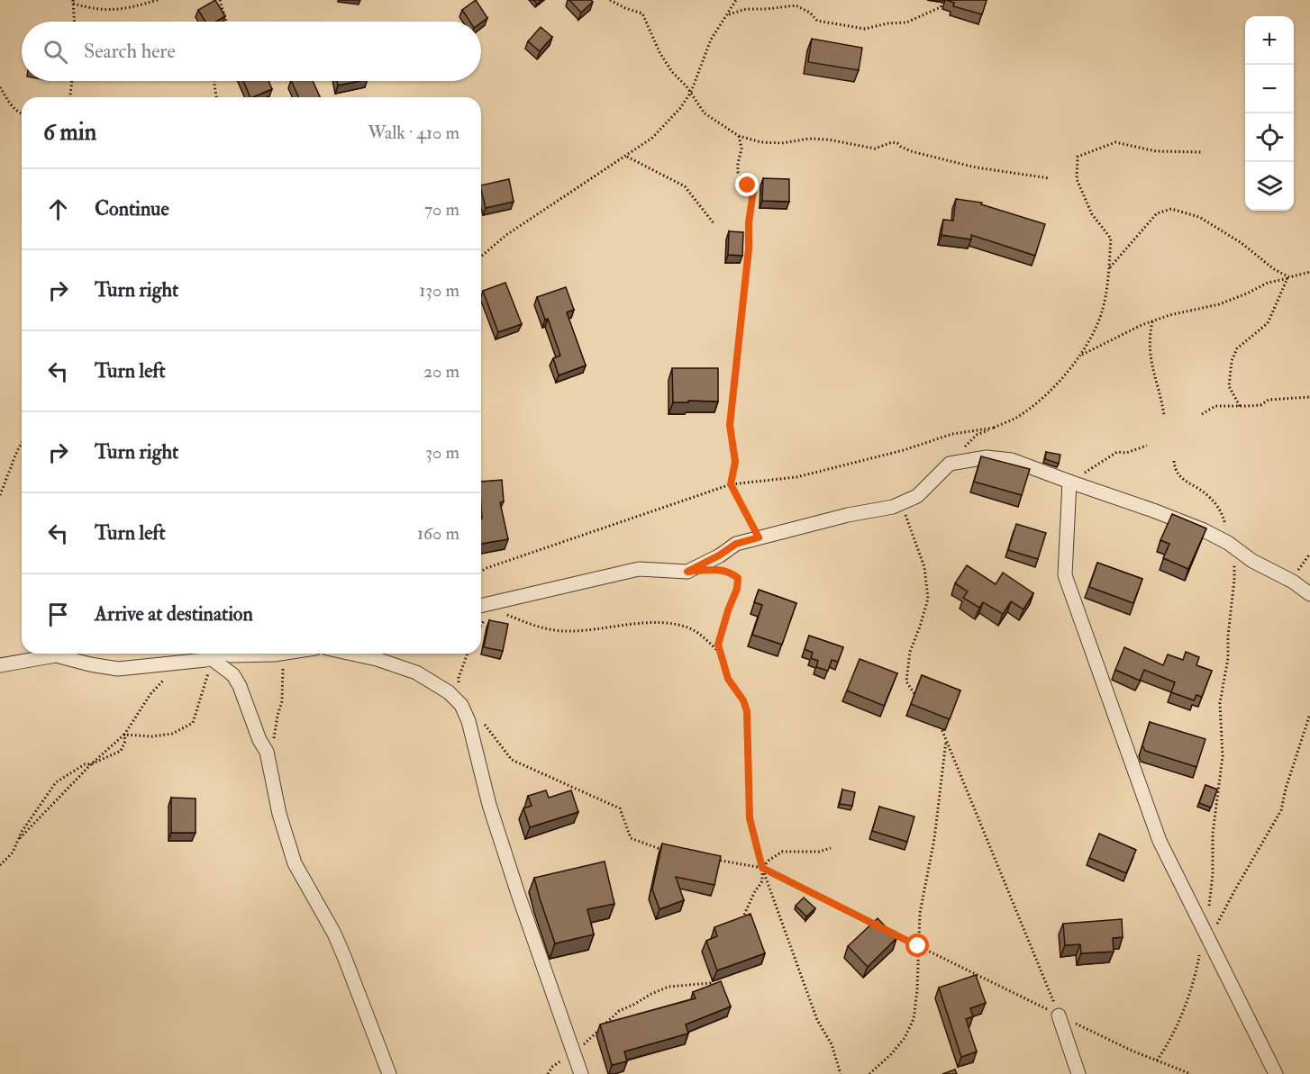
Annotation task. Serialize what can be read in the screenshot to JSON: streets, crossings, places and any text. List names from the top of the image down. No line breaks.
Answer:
{"page":{"map_buttons":["+","−"],"search":"Search here","heading":["6 min","Walk · 410 m"],"list":[["Continue","70 m"],["Turn right","130 m"],["Turn left","20 m"],["Turn right","30 m"],["Turn left","160 m"],"Arrive at destination"]}}
